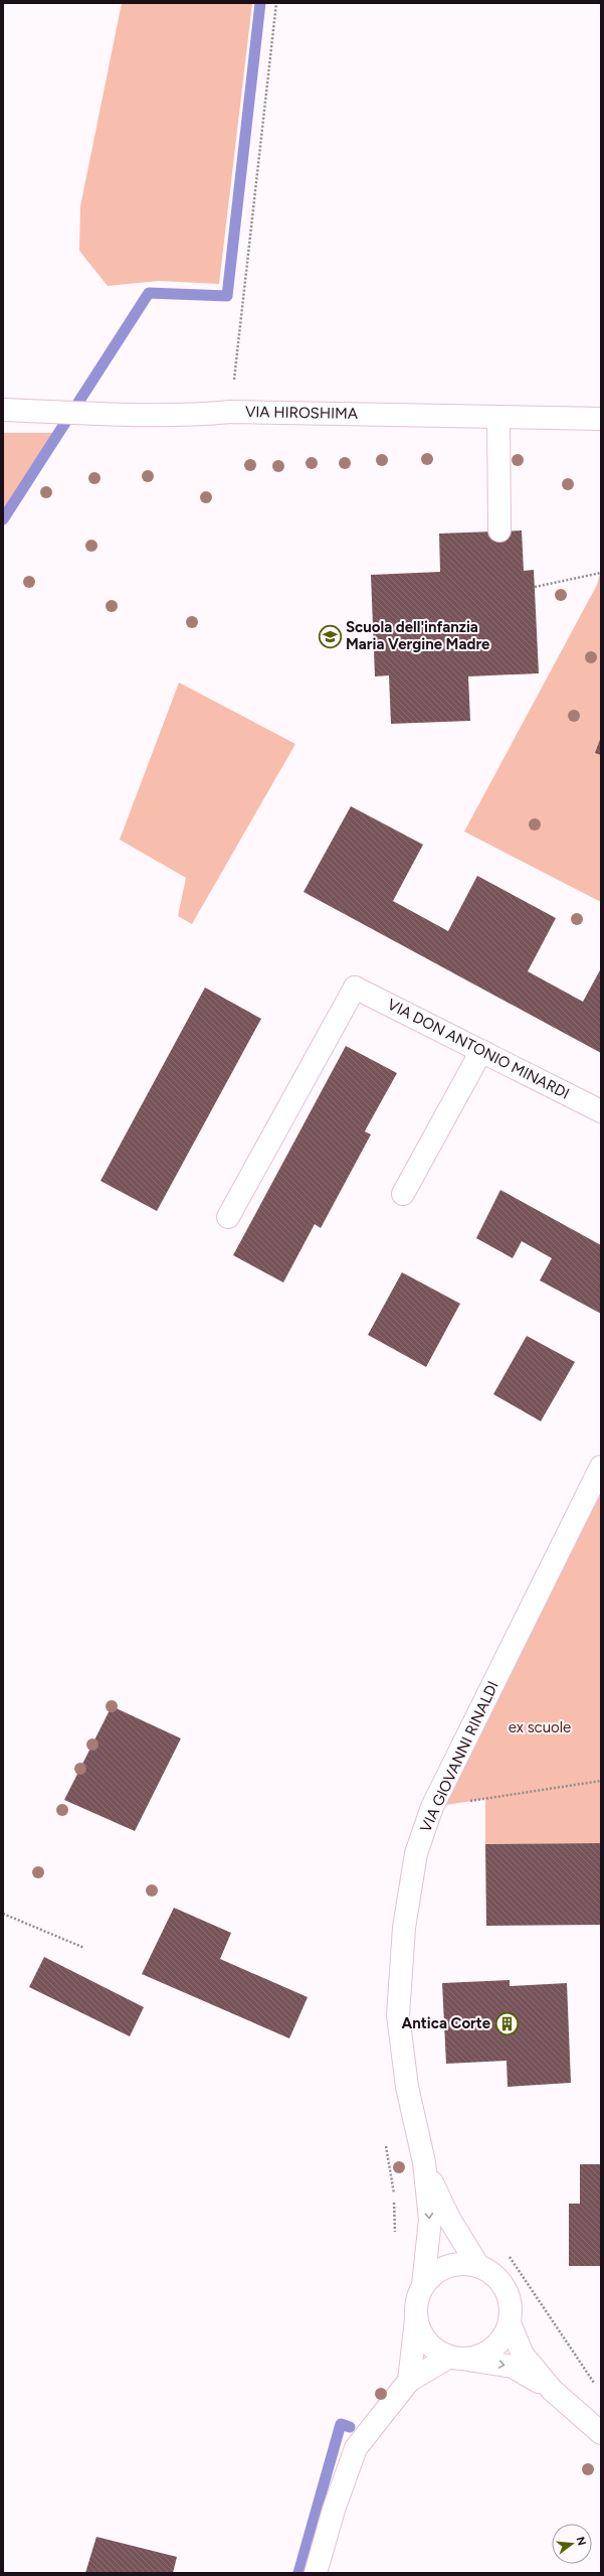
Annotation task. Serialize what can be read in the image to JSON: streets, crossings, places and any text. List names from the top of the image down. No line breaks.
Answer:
{"streets":{"street":["VIA HIROSHIMA","VIA DON ANTONIO MINARDI","VIA GIOVANNI RINALDI"]},"parks":["ex scuole"],"places":{"school or university":["Scuola dell'infanzia Maria Vergine Madre"],"building":["Antica Corte"]},"north":"right"}
